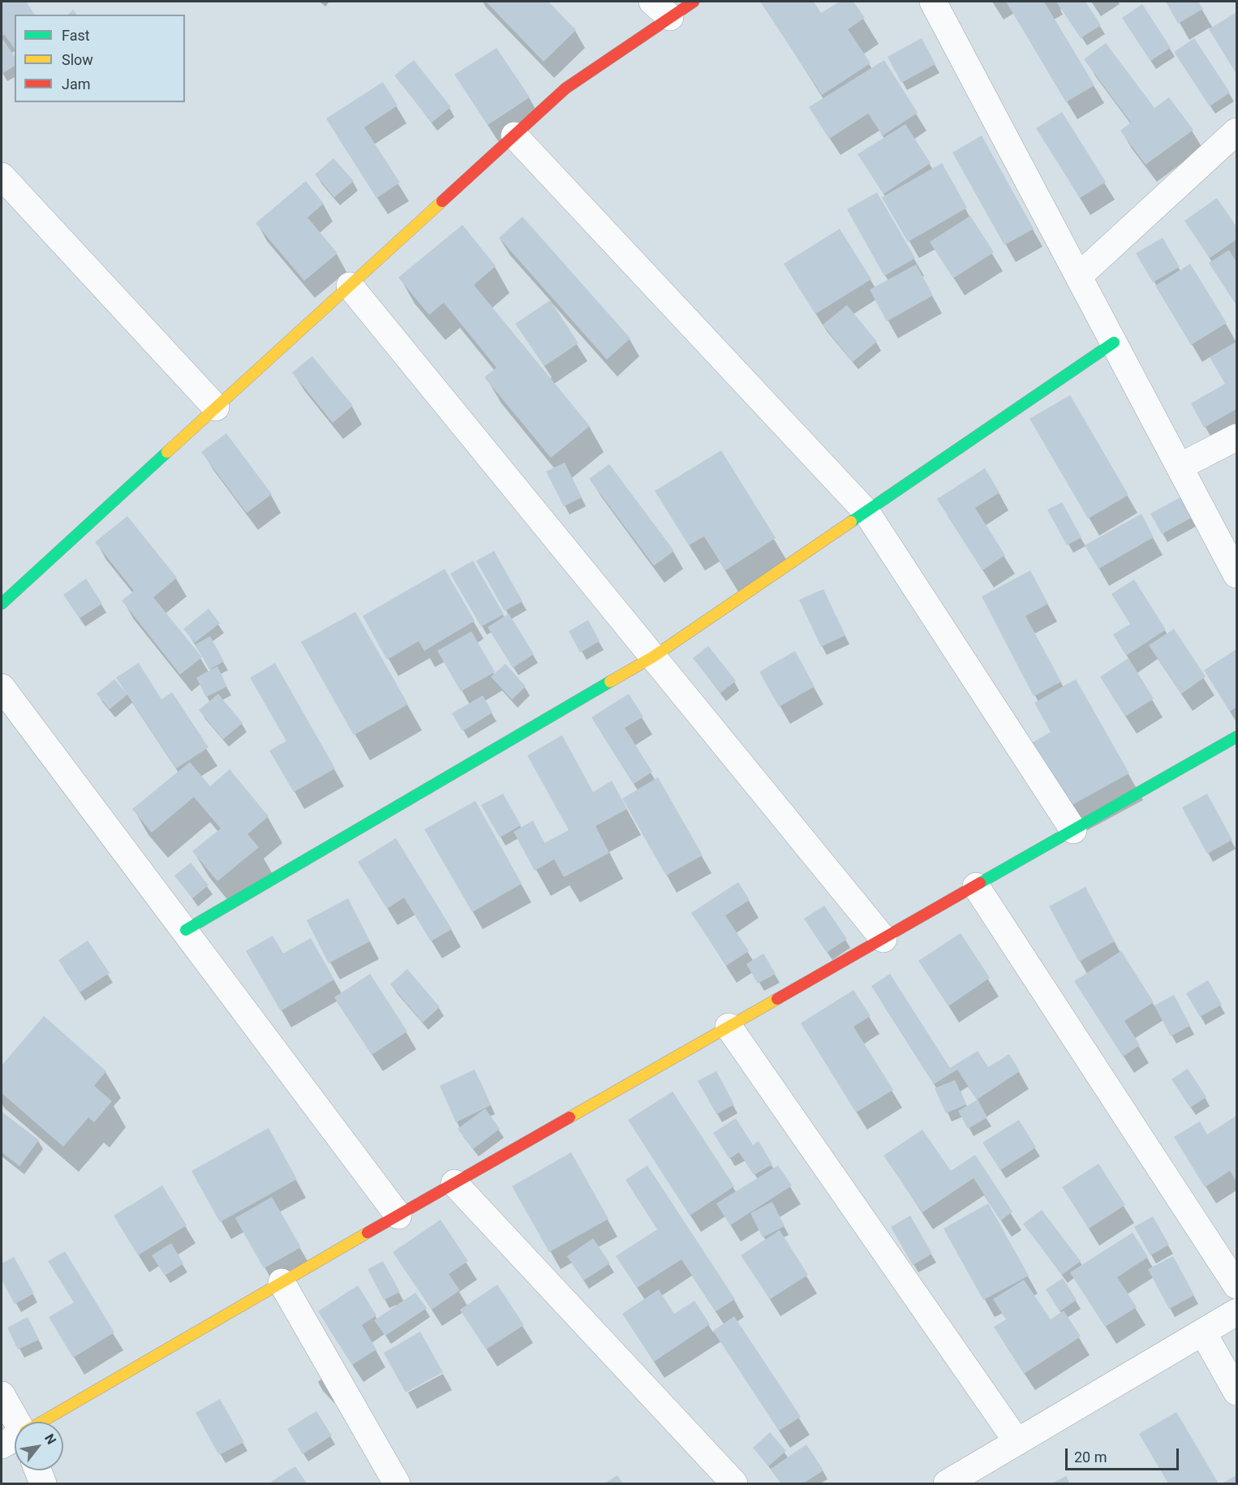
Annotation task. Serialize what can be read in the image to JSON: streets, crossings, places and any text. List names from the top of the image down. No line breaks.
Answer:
{"legend":["Fast","Slow","Jam"],"scale_bar":"20 m","north":"top right"}
